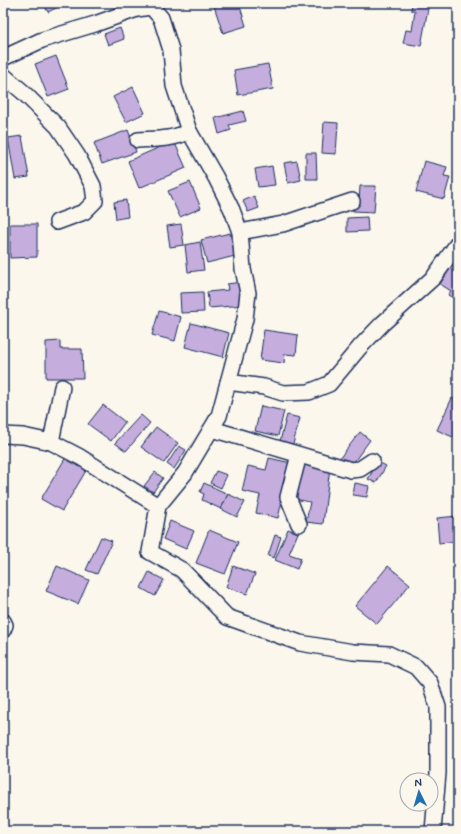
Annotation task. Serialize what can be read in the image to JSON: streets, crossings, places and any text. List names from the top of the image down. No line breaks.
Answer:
{"north":"top"}
